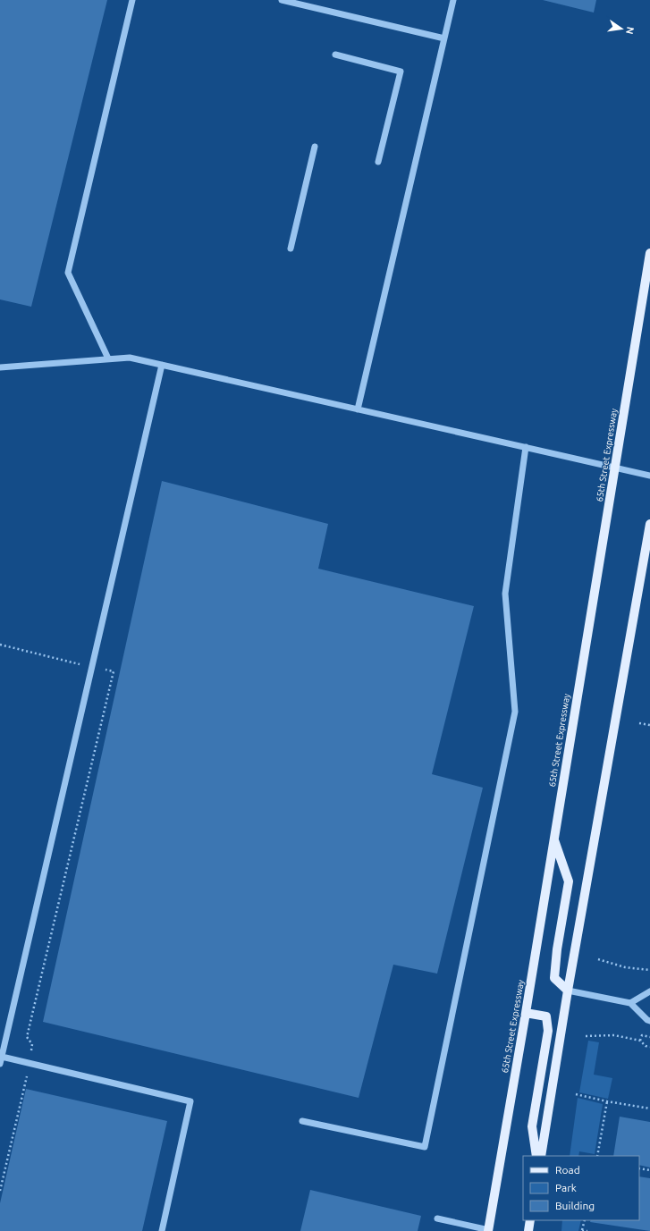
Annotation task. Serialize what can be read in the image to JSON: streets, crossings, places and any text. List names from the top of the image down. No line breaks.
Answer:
{"streets":{"main road":["65th Street Expressway"]},"legend":["Road","Park","Building"],"north":"right"}
